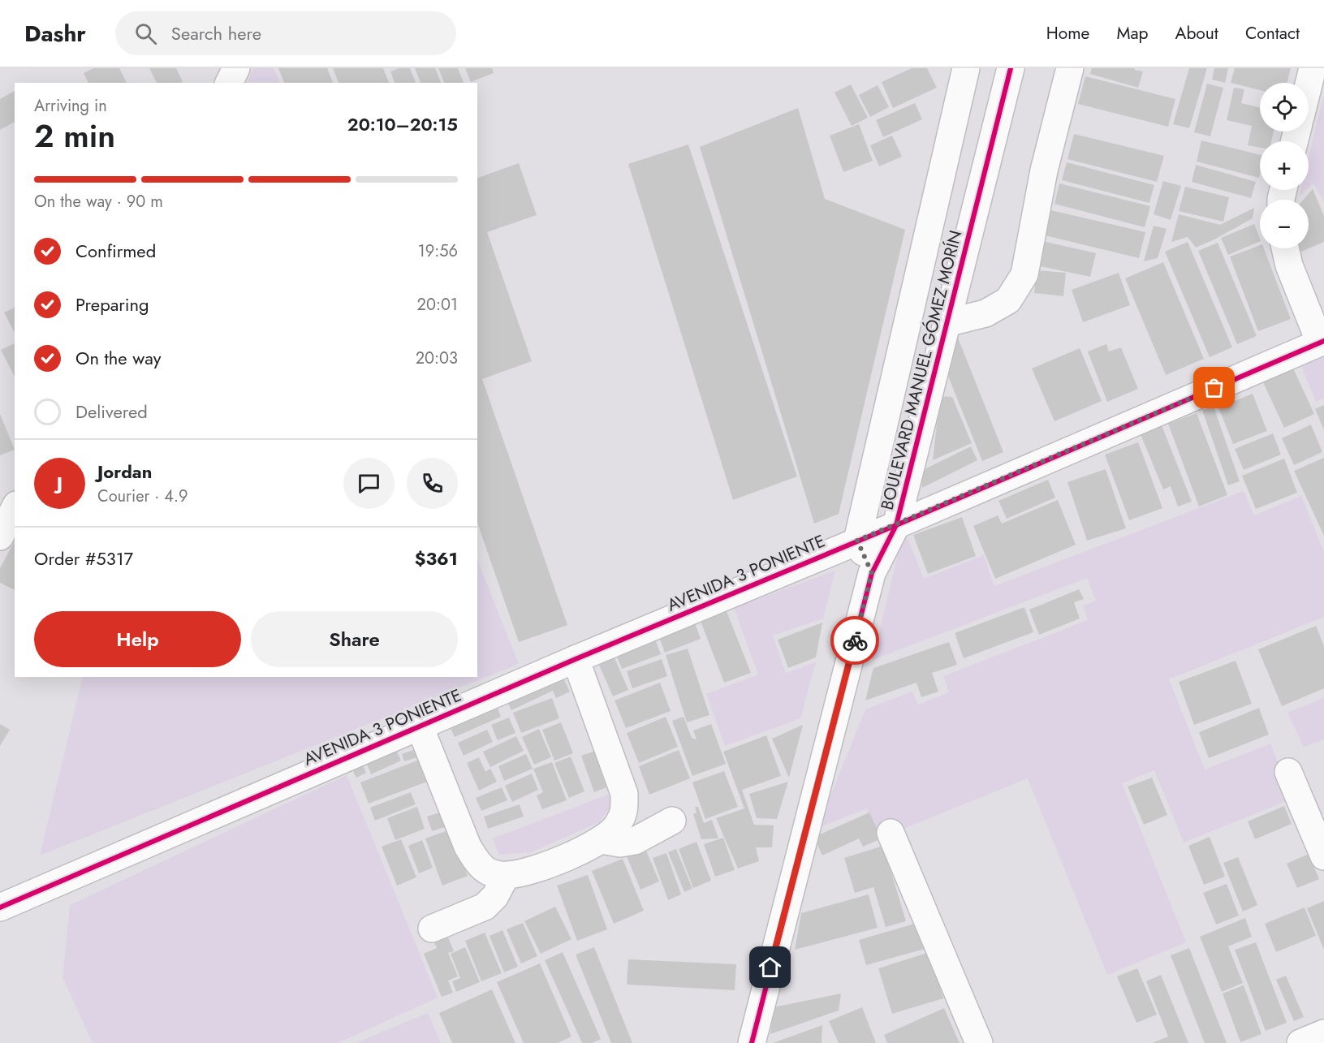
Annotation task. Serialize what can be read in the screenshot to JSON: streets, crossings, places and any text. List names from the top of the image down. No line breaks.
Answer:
{"streets":{"street":["BOULEVARD MANUEL GÓMEZ MORÍN","AVENIDA 3 PONIENTE"]},"crossings":[["BOULEVARD MANUEL GÓMEZ MORÍN","AVENIDA 3 PONIENTE"]],"page":{"header":"Dashr","search":"Search here","nav":["Home","Map","About","Contact"],"map_buttons":["+","−"],"heading":["2 min","Arriving in","20:10–20:15"],"panel":["Jordan","Courier · 4.9","Order #5317","$361"],"bar":"On the way · 90 m","list":[["Confirmed","19:56"],["Preparing","20:01"],["On the way","20:03"],"Delivered"],"round":"J","buttons":["Help","Share"]}}
